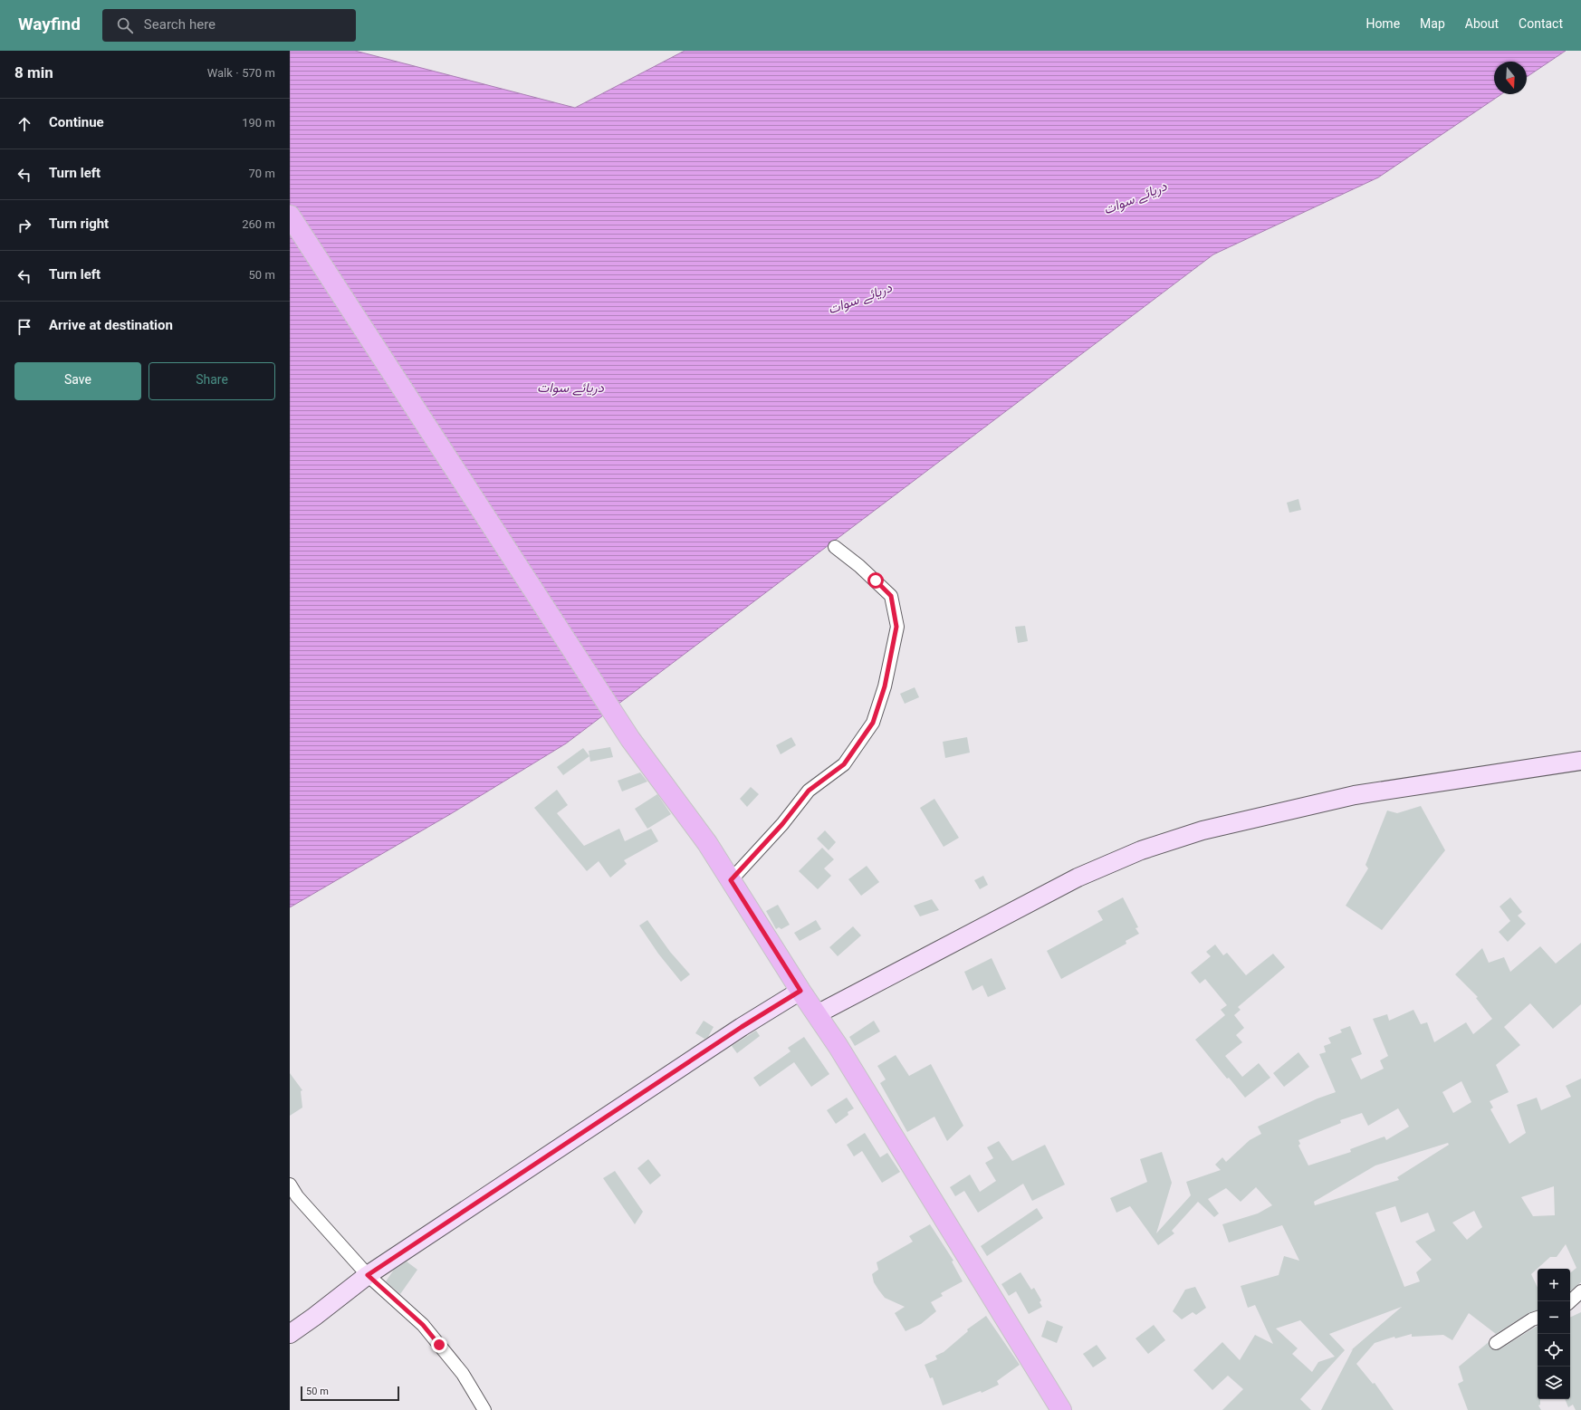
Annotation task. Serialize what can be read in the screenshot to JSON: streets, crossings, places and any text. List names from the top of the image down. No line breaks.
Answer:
{"water":["دریائے سوات"],"scale_bar":"50 m","north":"bottom","page":{"header":"Wayfind","search":"Search here","nav":["Home","Map","About","Contact"],"heading":["8 min","Walk · 570 m"],"list":[["Continue","190 m"],["Turn left","70 m"],["Turn right","260 m"],["Turn left","50 m"],"Arrive at destination"],"buttons":["Save","Share"],"map_buttons":["+","−"],"scale":"50 m"}}
